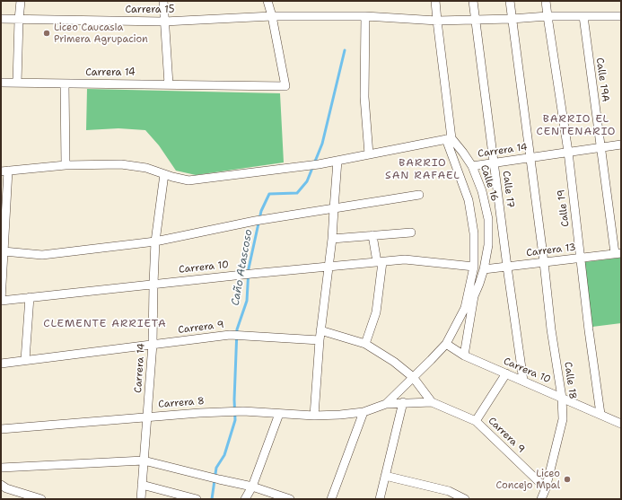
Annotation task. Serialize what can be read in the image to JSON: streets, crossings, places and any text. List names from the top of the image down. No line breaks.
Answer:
{"streets":{"street":["Carrera 15","Carrera 14","Calle 19A","Calle 16","Calle 17","Calle 19","Carrera 13","Carrera 10","Carrera 9","Calle 18","Carrera 8"]},"crossings":[["Carrera 15","Carrera 14"],["Carrera 15","Calle 19A"],["Carrera 15","Calle 17"],["Carrera 15","Calle 19"],["Carrera 15","Calle 18"],["Carrera 14","Calle 19A"],["Carrera 14","Calle 16"],["Carrera 14","Calle 17"],["Carrera 14","Calle 19"],["Carrera 14","Carrera 10"],["Carrera 14","Carrera 9"],["Carrera 14","Calle 18"],["Carrera 14","Carrera 8"],["Calle 19A","Carrera 13"],["Calle 16","Carrera 13"],["Calle 16","Carrera 10"],["Calle 17","Carrera 13"],["Calle 17","Carrera 10"],["Calle 19","Carrera 13"],["Calle 19","Carrera 10"],["Carrera 13","Calle 18"],["Carrera 10","Calle 18"],["Carrera 9","Calle 18"]],"districts":["BARRIO EL CENTENARIO","BARRIO SAN RAFAEL","CLEMENTE ARRIETA"],"water":["Caño Atascoso"],"places":["Liceo Caucasia Primera Agrupacion","Liceo Concejo Mpal"]}
